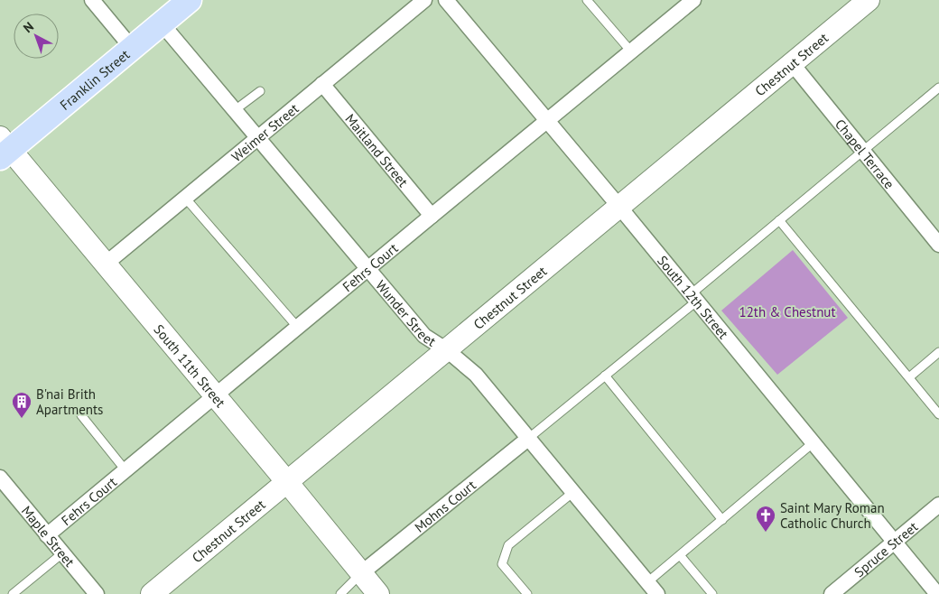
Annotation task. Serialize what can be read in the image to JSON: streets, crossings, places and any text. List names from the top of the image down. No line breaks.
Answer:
{"streets":{"main road":["Franklin Street"],"street":["Chestnut Street","Weimer Street","Maitland Street","Chapel Terrace","Fehrs Court","South 12th Street","Wunder Street","South 11th Street","Mohns Court","Maple Street","Spruce Street"]},"crossings":[["Chestnut Street","Chapel Terrace"],["Chestnut Street","South 12th Street"],["Chestnut Street","Wunder Street"],["Chestnut Street","South 11th Street"],["Franklin Street","Wunder Street"],["Franklin Street","South 11th Street"],["Weimer Street","Maitland Street"],["Weimer Street","Wunder Street"],["Weimer Street","South 11th Street"],["Maitland Street","Fehrs Court"],["Fehrs Court","South 12th Street"],["Fehrs Court","Wunder Street"],["Fehrs Court","South 11th Street"],["Fehrs Court","Maple Street"],["South 12th Street","Spruce Street"],["Wunder Street","Mohns Court"],["South 11th Street","Mohns Court"]],"parks":["12th & Chestnut"],"places":{"building":["B'nai Brith Apartments"],"church":["Saint Mary Roman Catholic Church"]},"north":"top left"}
